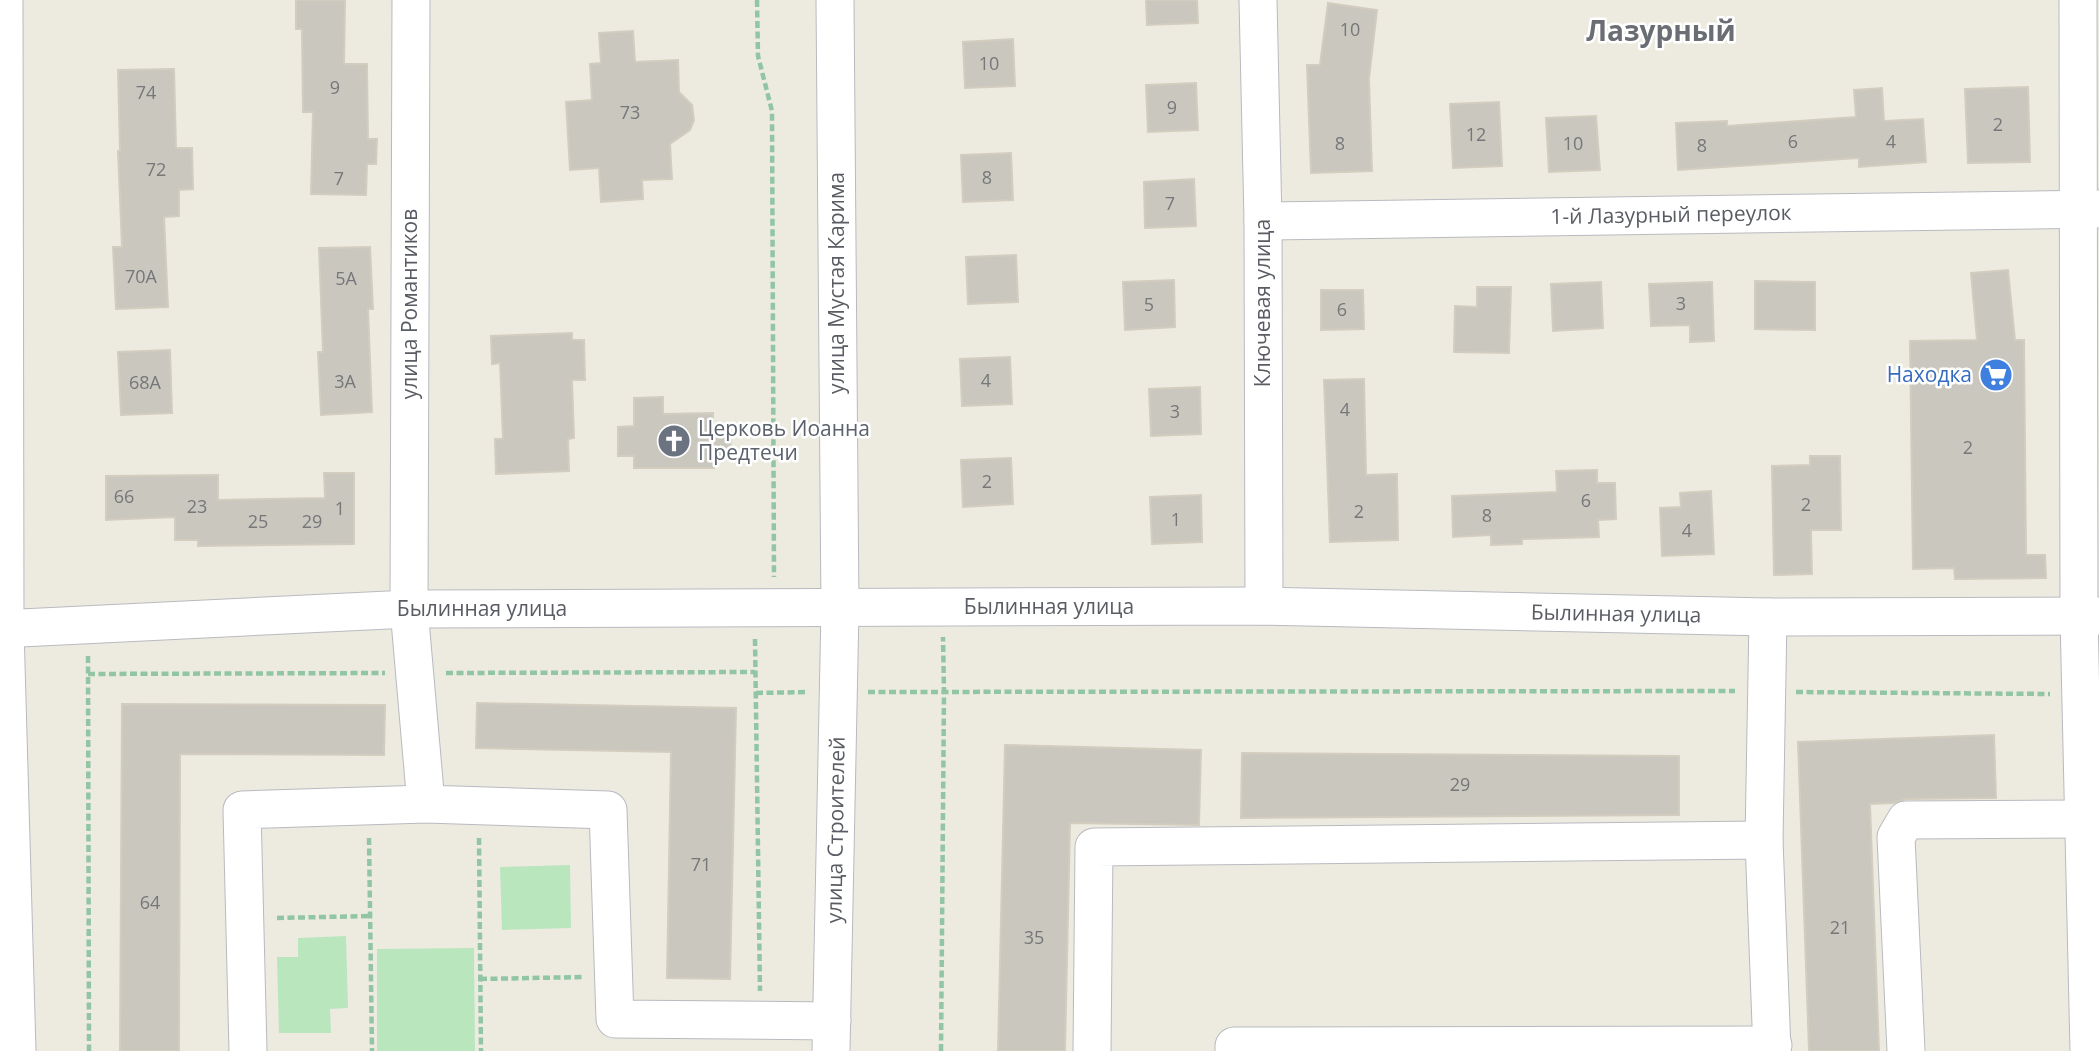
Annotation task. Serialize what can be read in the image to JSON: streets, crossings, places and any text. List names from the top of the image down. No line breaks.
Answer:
{"streets":{"street":["1-й Лазурный переулок","улица Мустая Карима","Ключевая улица","улица Романтиков","Былинная улица","улица Строителей"]},"crossings":[["1-й Лазурный переулок","Ключевая улица"],["улица Мустая Карима","Былинная улица"],["улица Мустая Карима","улица Строителей"],["Ключевая улица","Былинная улица"],["улица Романтиков","Былинная улица"],["Былинная улица","улица Строителей"]],"districts":["Лазурный"],"places":{"supermarket":["Находка"],"church":["Церковь Иоанна Предтечи"]},"house_numbers":["10","10","9","74","9","73","2","12","6","4","8","10","8","72","8","7","7","70А","5А","3","5","6","4","3А","68А","4","3","2","2","66","6","2","23","1","2","8","1","25","29","4","29","71","64","21","35"]}
